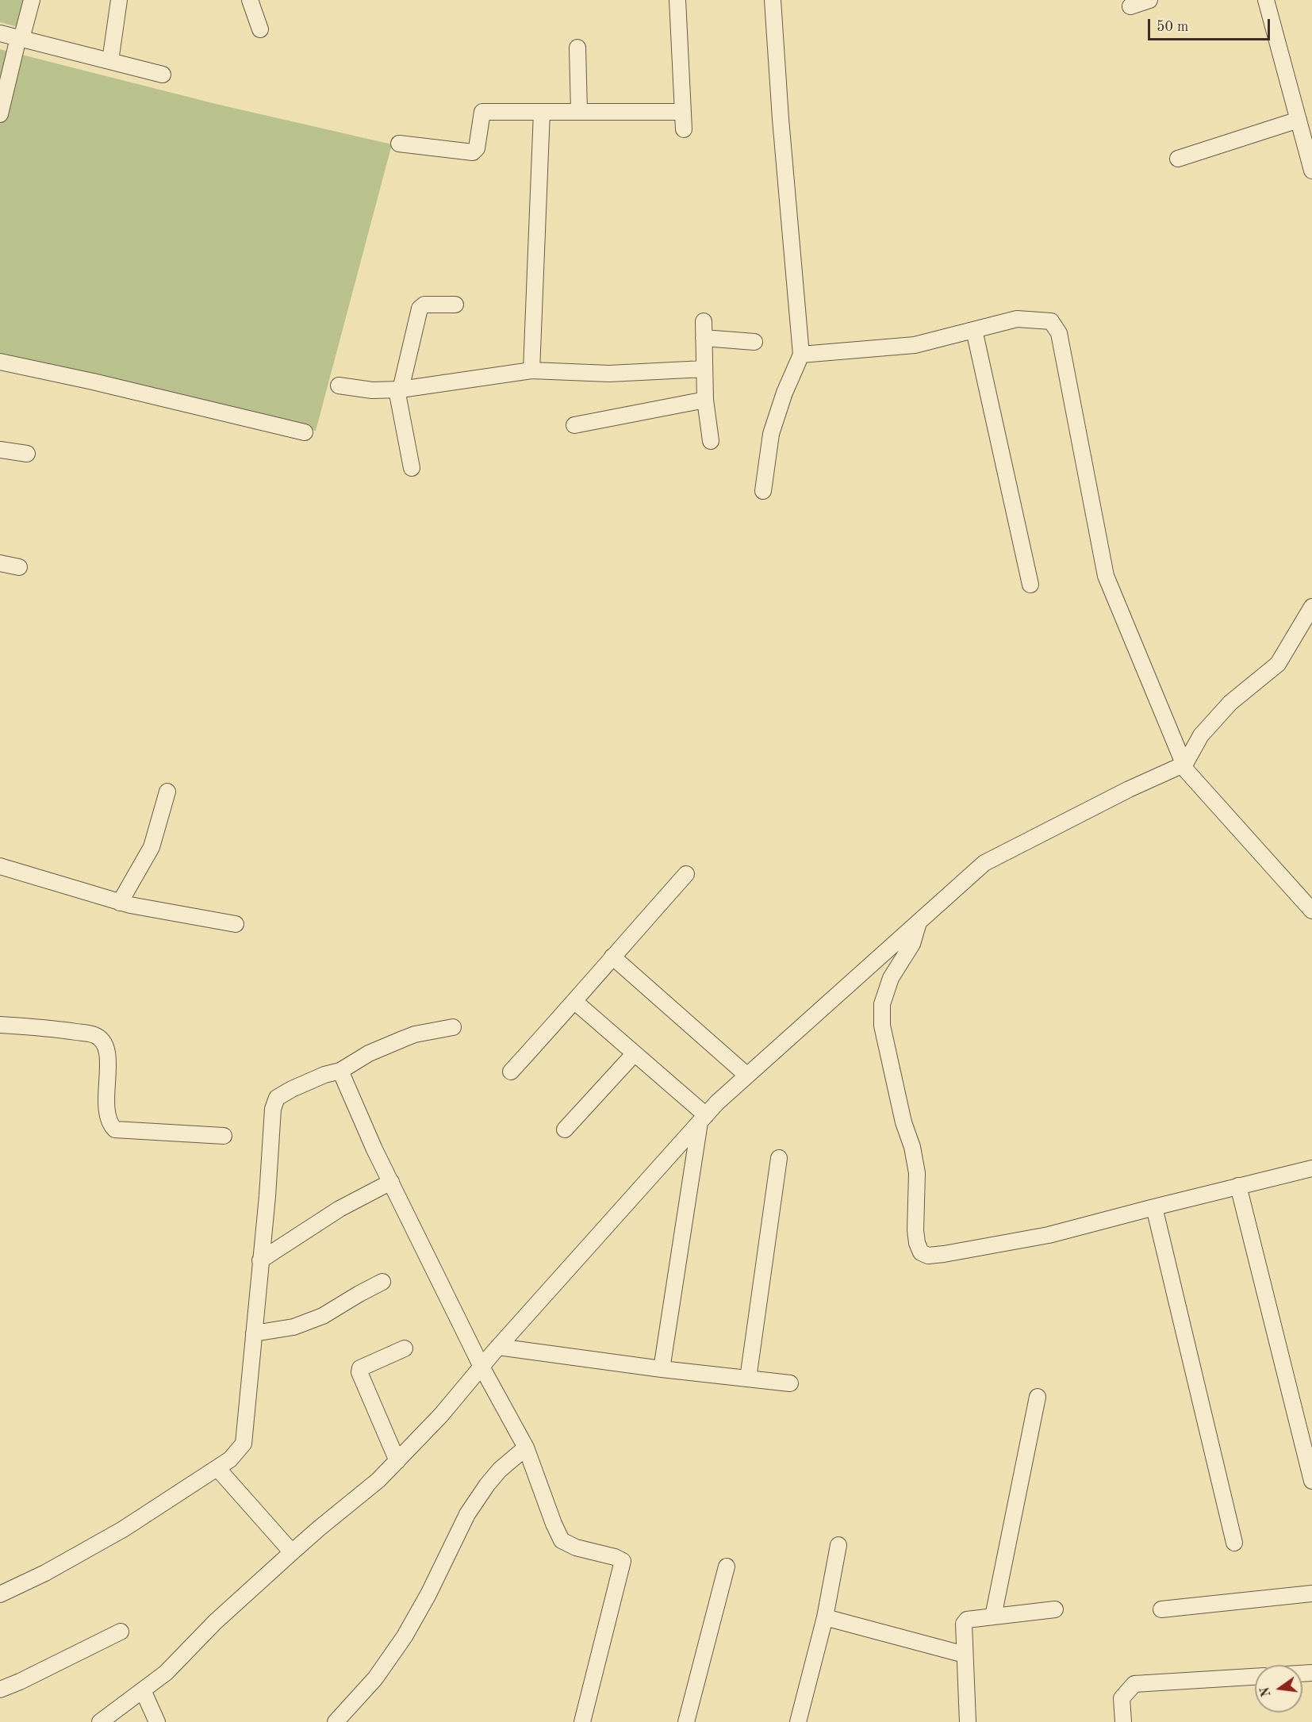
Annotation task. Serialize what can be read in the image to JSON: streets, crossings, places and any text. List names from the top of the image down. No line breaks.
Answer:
{"scale_bar":"50 m","north":"left"}
